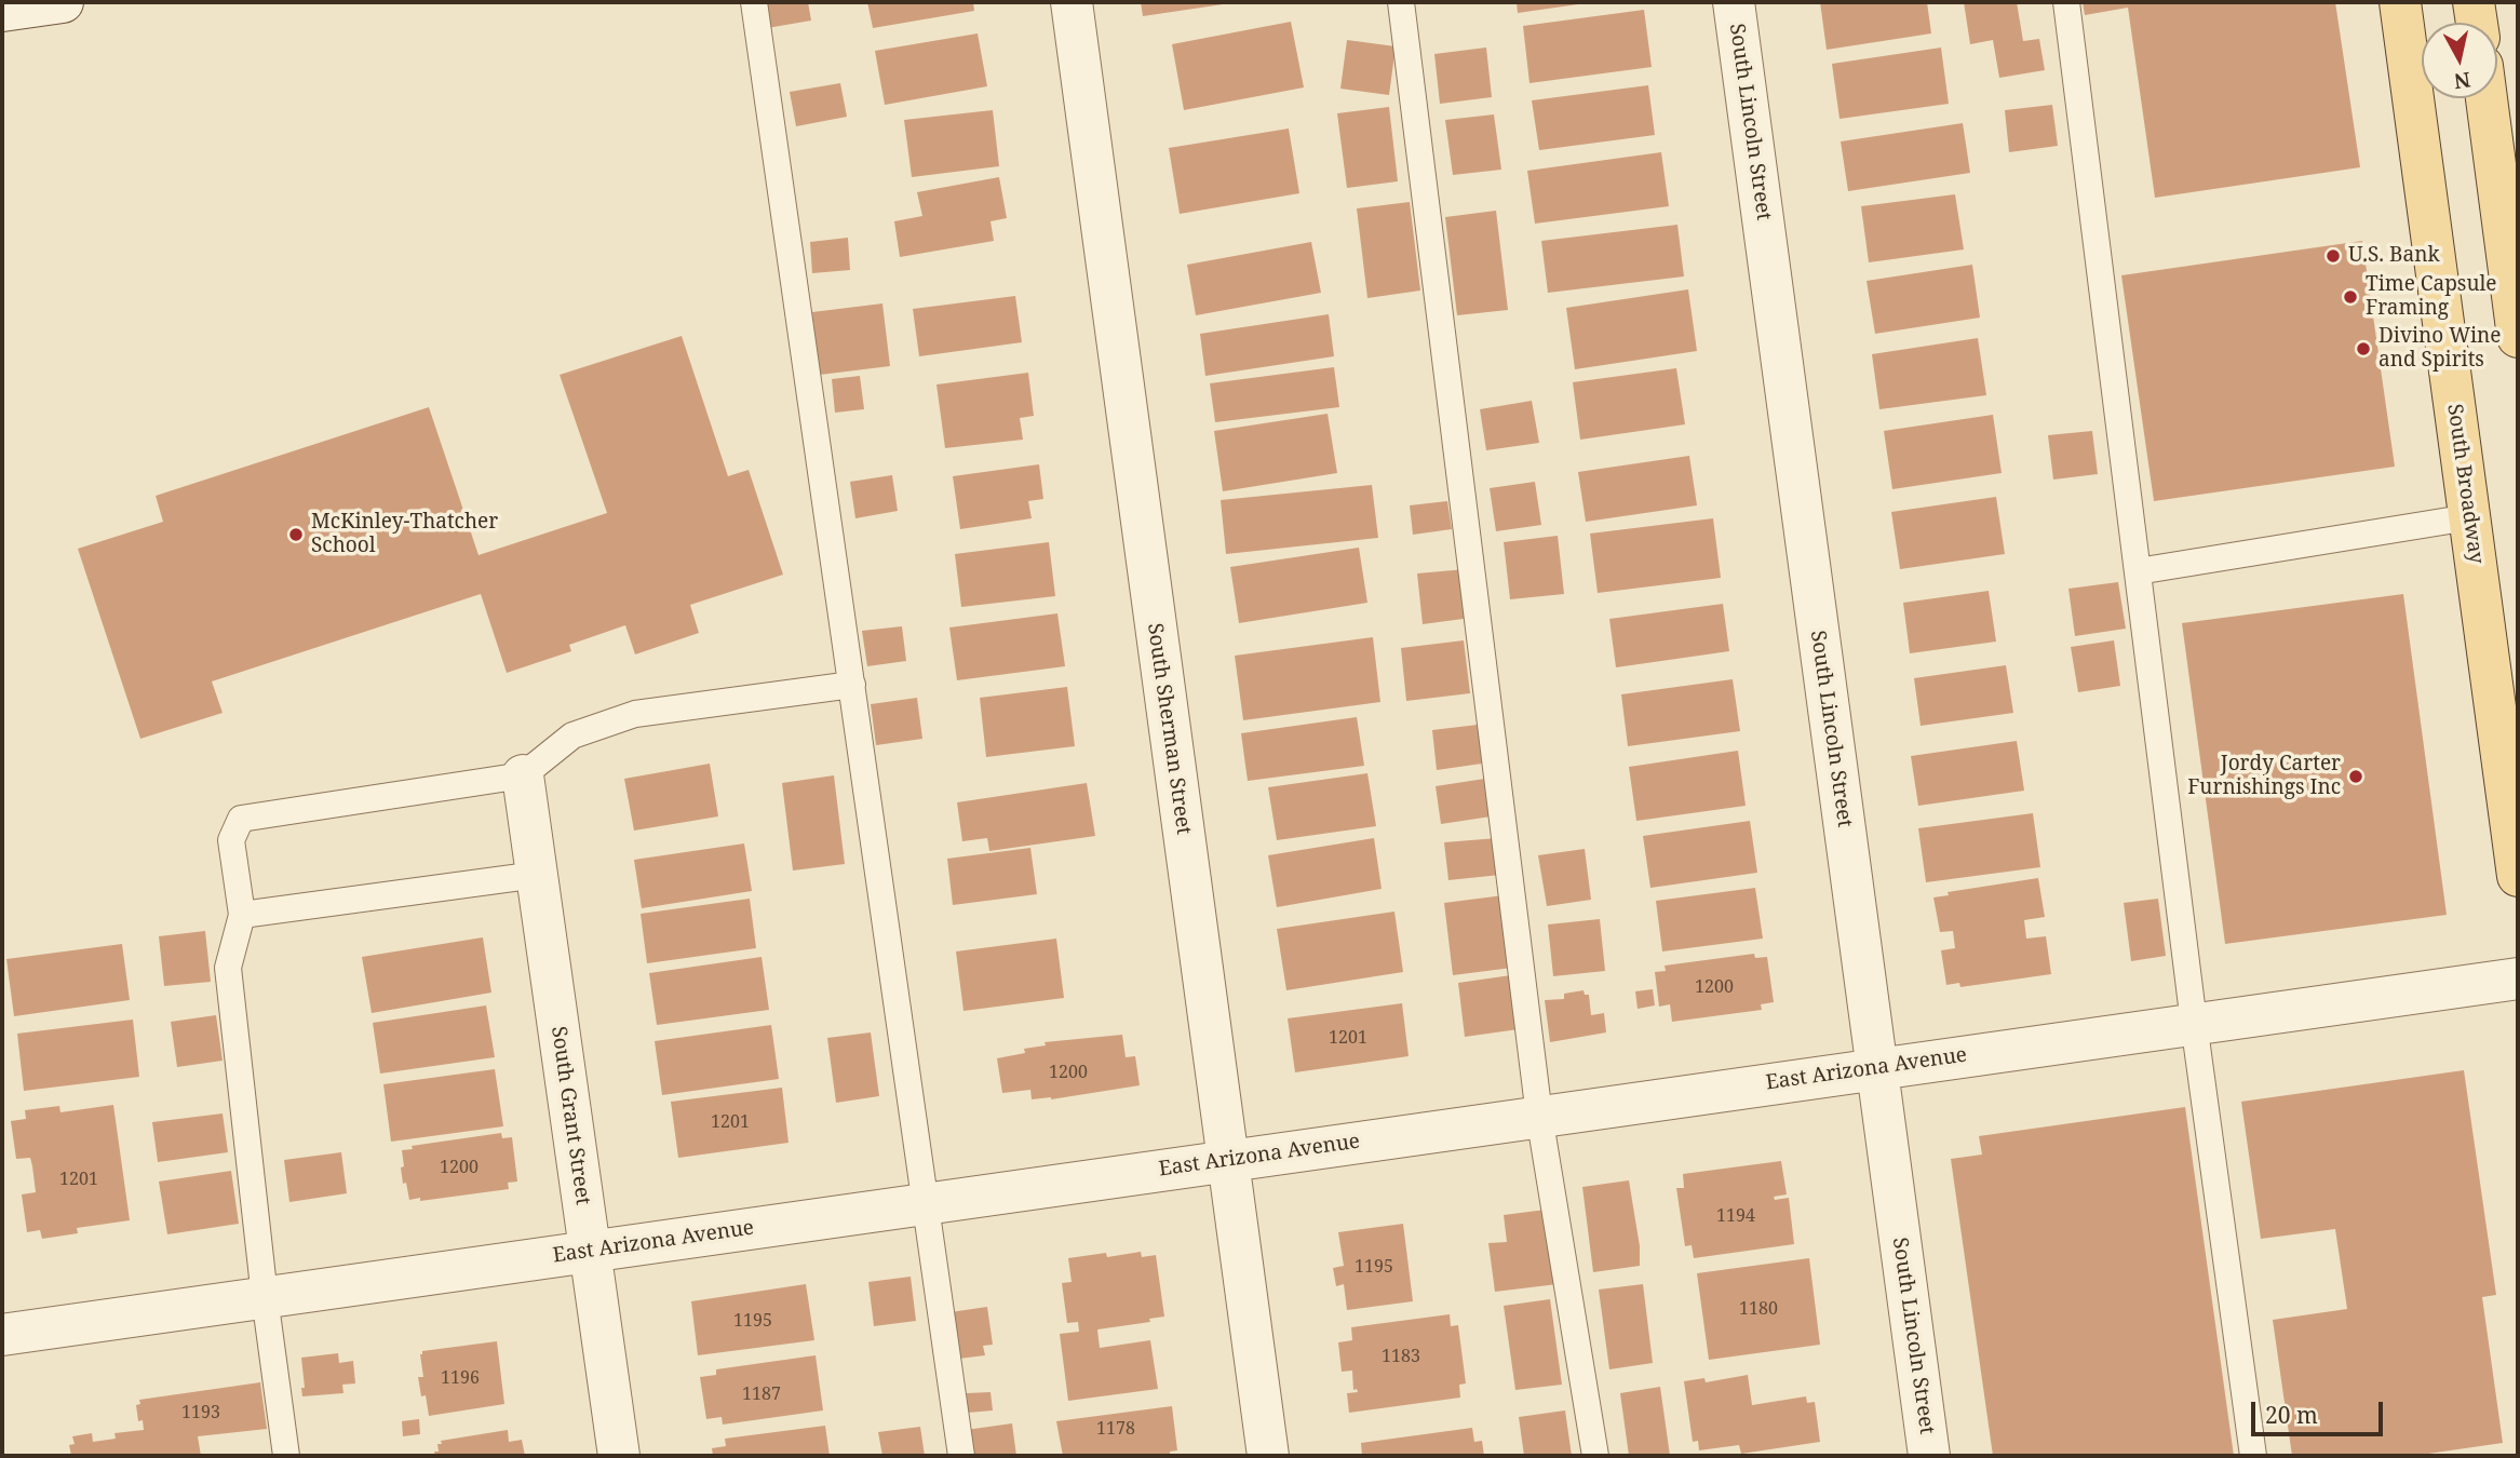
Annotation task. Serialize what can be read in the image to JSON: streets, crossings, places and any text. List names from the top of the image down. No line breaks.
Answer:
{"streets":{"main road":["South Broadway"],"street":["South Lincoln Street","South Sherman Street","East Arizona Avenue","South Grant Street"]},"crossings":[["South Lincoln Street","East Arizona Avenue"],["South Sherman Street","East Arizona Avenue"],["East Arizona Avenue","South Grant Street"]],"places":["U.S. Bank","Time Capsule Framing","Divino Wine and Spirits","McKinley-Thatcher School","Jordy Carter Furnishings Inc"],"house_numbers":["1200","1201","1200","1201","1200","1201","1194","1195","1180","1195","1183","1196","1187","1193","1178"],"scale_bar":"20 m","north":"bottom"}
